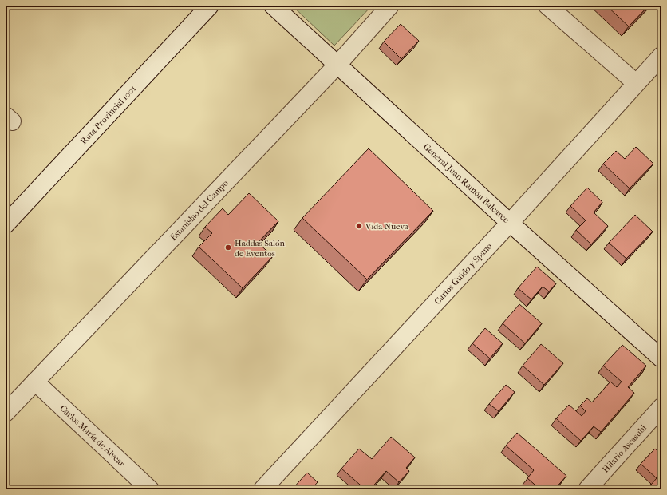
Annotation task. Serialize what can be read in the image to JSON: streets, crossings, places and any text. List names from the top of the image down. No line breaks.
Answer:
{"streets":{"street":["Ruta Provincial 1001","General Juan Ramón Balcarce","Estanislao del Campo","Carlos Guido y Spano","Carlos María de Alvear","Hilario Ascasubi"]},"crossings":[["General Juan Ramón Balcarce","Estanislao del Campo"],["General Juan Ramón Balcarce","Carlos Guido y Spano"],["Estanislao del Campo","Carlos María de Alvear"]],"places":["Vida Nueva","Haddas Salón de Eventos"]}
